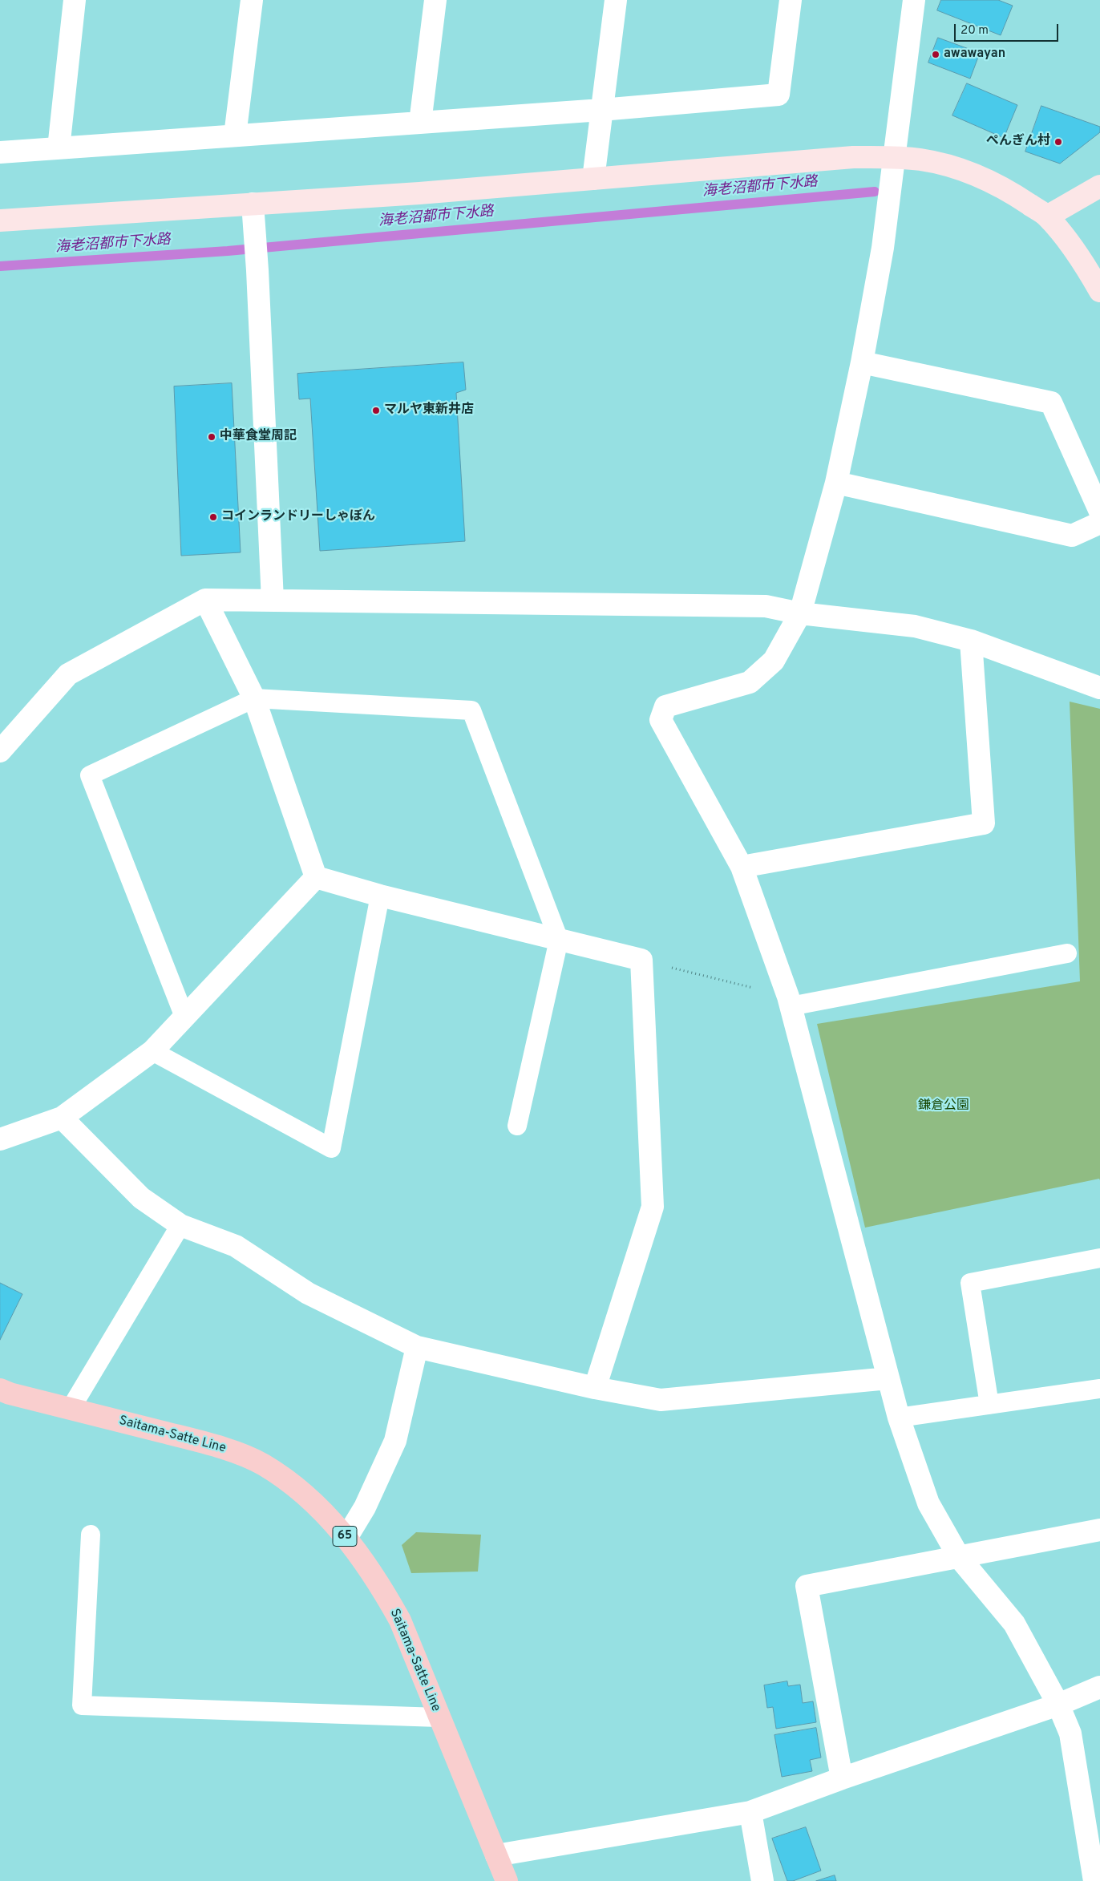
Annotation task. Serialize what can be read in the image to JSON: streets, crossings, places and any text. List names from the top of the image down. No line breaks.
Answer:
{"streets":{"main road":["Saitama-Satte Line","65"]},"water":["海老沼都市下水路"],"parks":["鎌倉公園"],"places":["awawayan","ぺんぎん村","マルヤ東新井店","中華食堂周記","コインランドリーしゃぼん"],"scale_bar":"20 m"}
